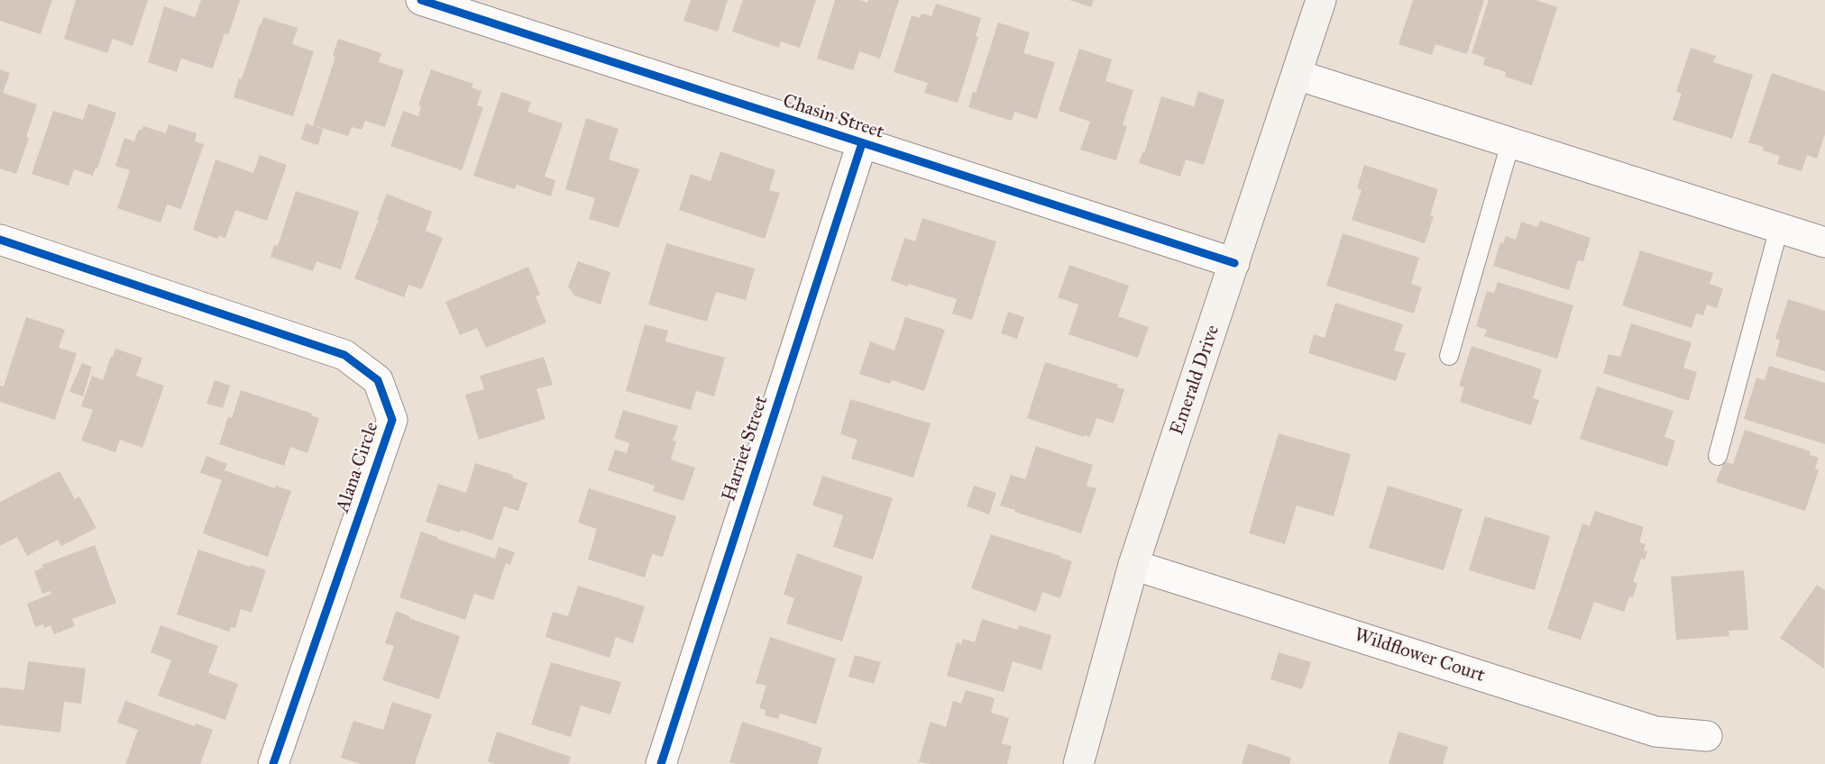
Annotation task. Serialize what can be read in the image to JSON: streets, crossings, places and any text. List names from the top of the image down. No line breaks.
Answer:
{"streets":{"main road":["Emerald Drive"],"street":["Chasin Street","Harriet Street","Alana Circle","Wildflower Court"]},"crossings":[["Chasin Street","Emerald Drive"],["Chasin Street","Harriet Street"],["Emerald Drive","Wildflower Court"]]}
